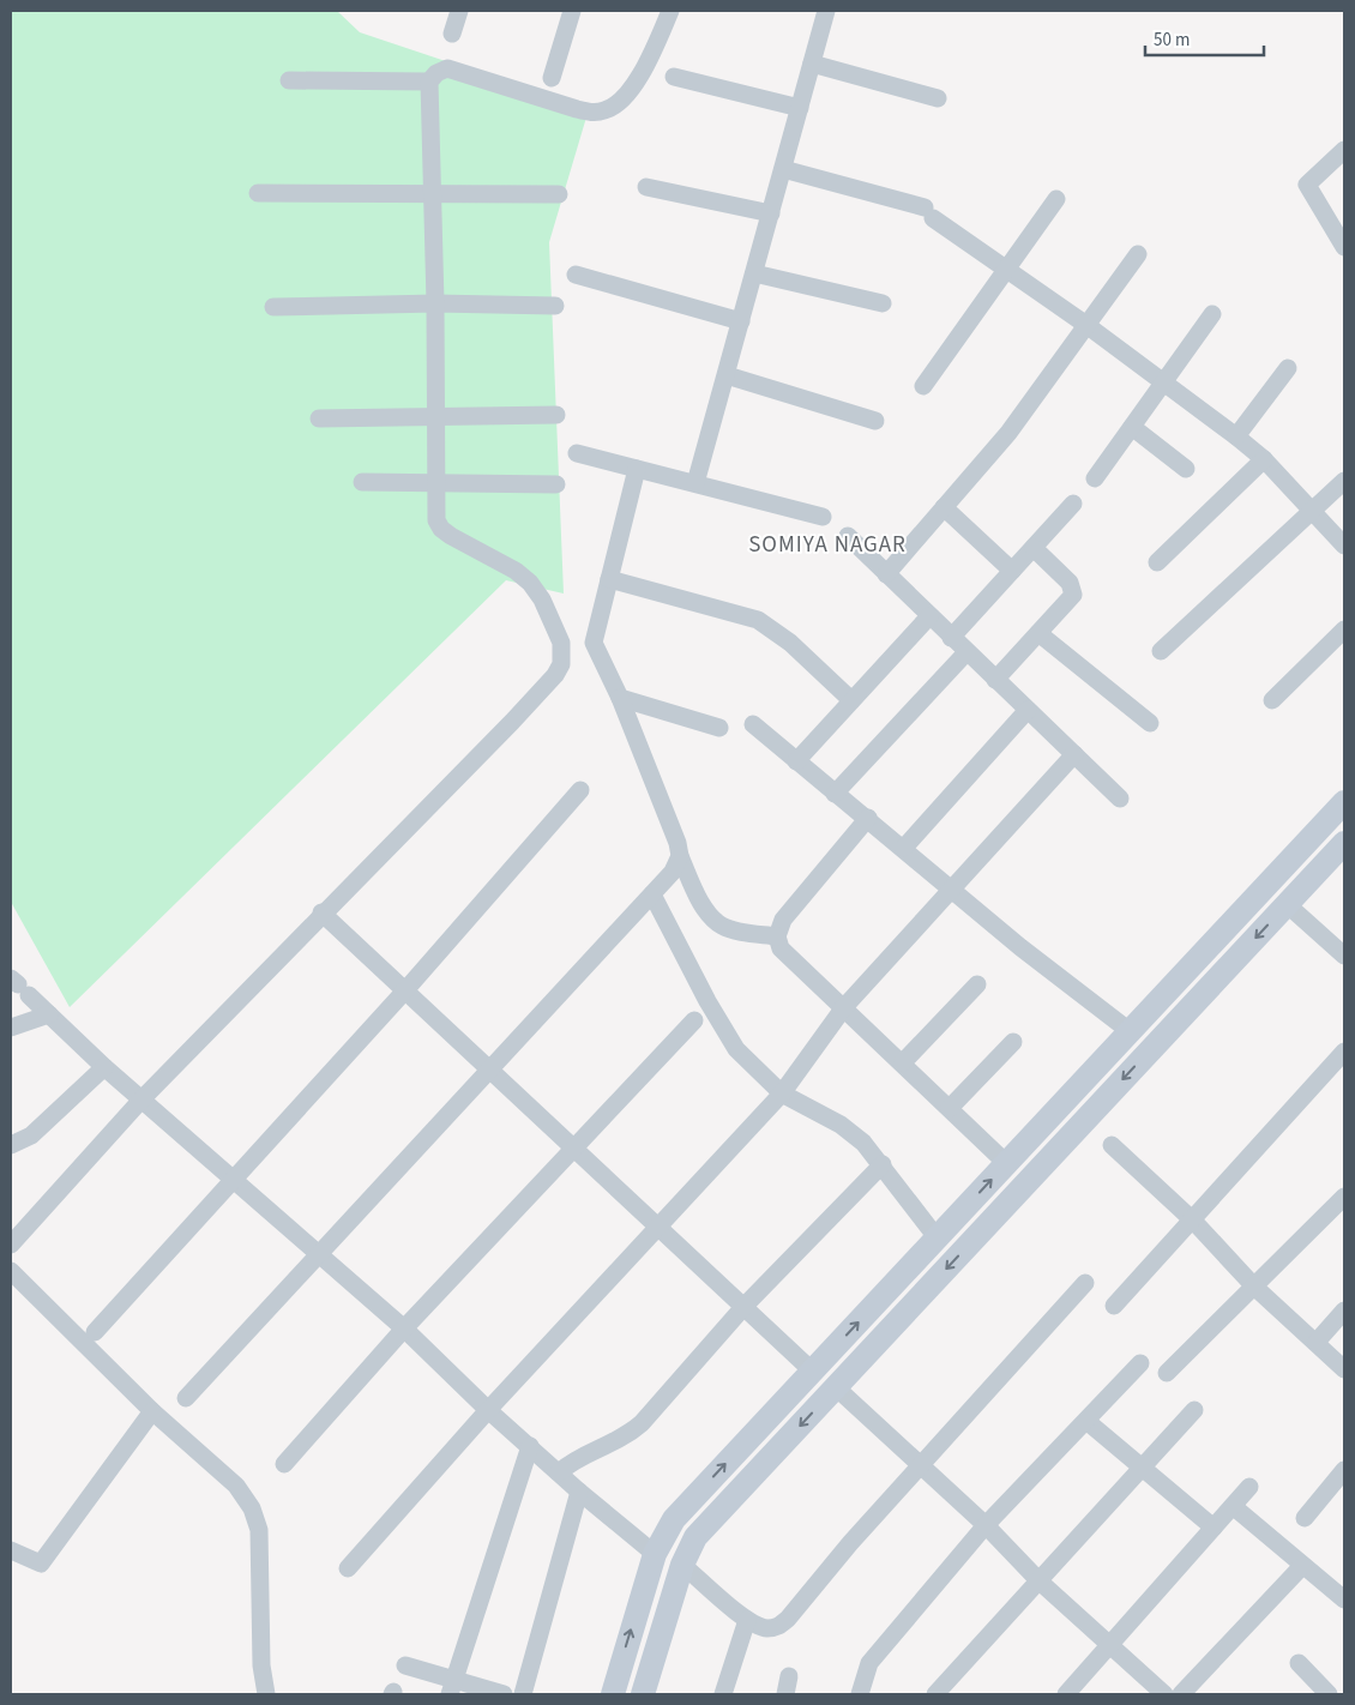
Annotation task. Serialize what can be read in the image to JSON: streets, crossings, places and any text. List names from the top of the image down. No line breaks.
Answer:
{"districts":["SOMIYA NAGAR"],"scale_bar":"50 m"}
